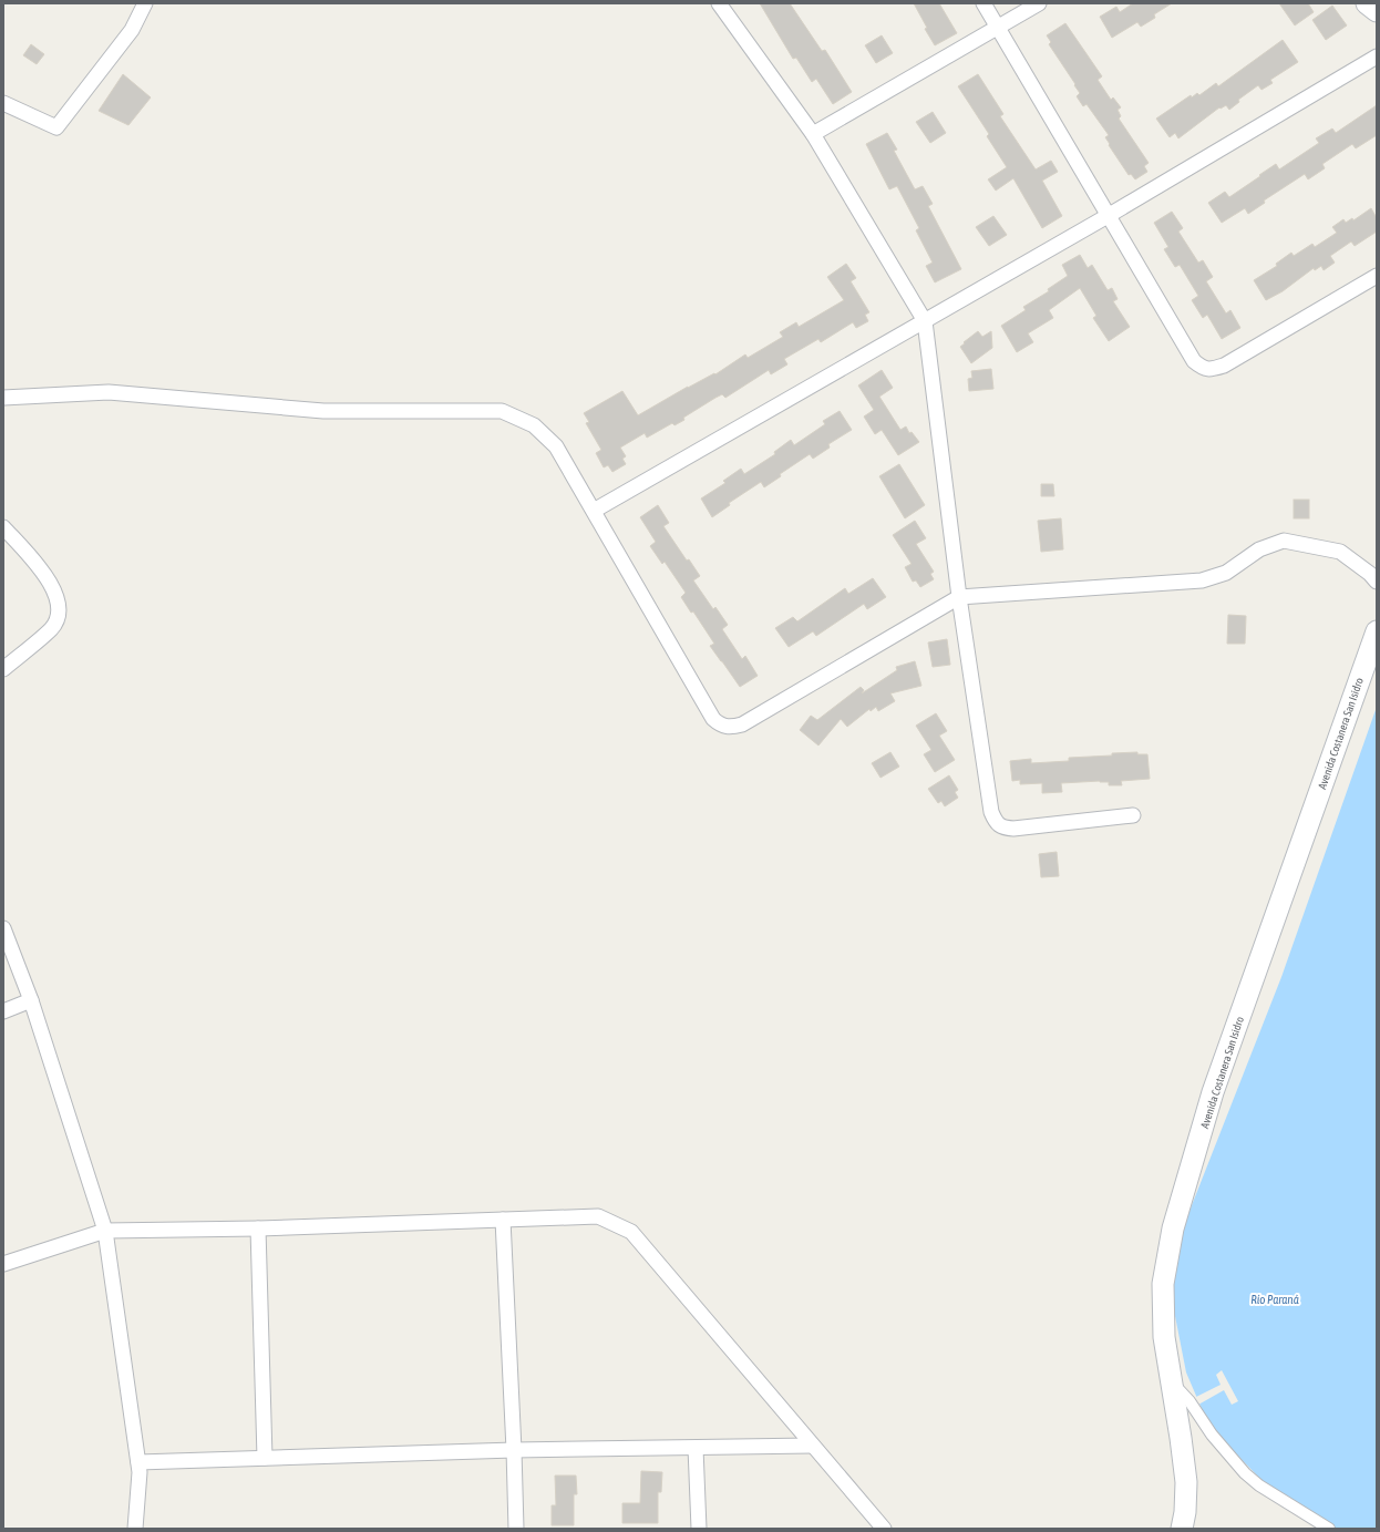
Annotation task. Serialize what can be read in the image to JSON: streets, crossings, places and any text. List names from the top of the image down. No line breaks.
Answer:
{"streets":{"main road":["Avenida Costanera San Isidro"]},"water":["Río Paraná"]}
